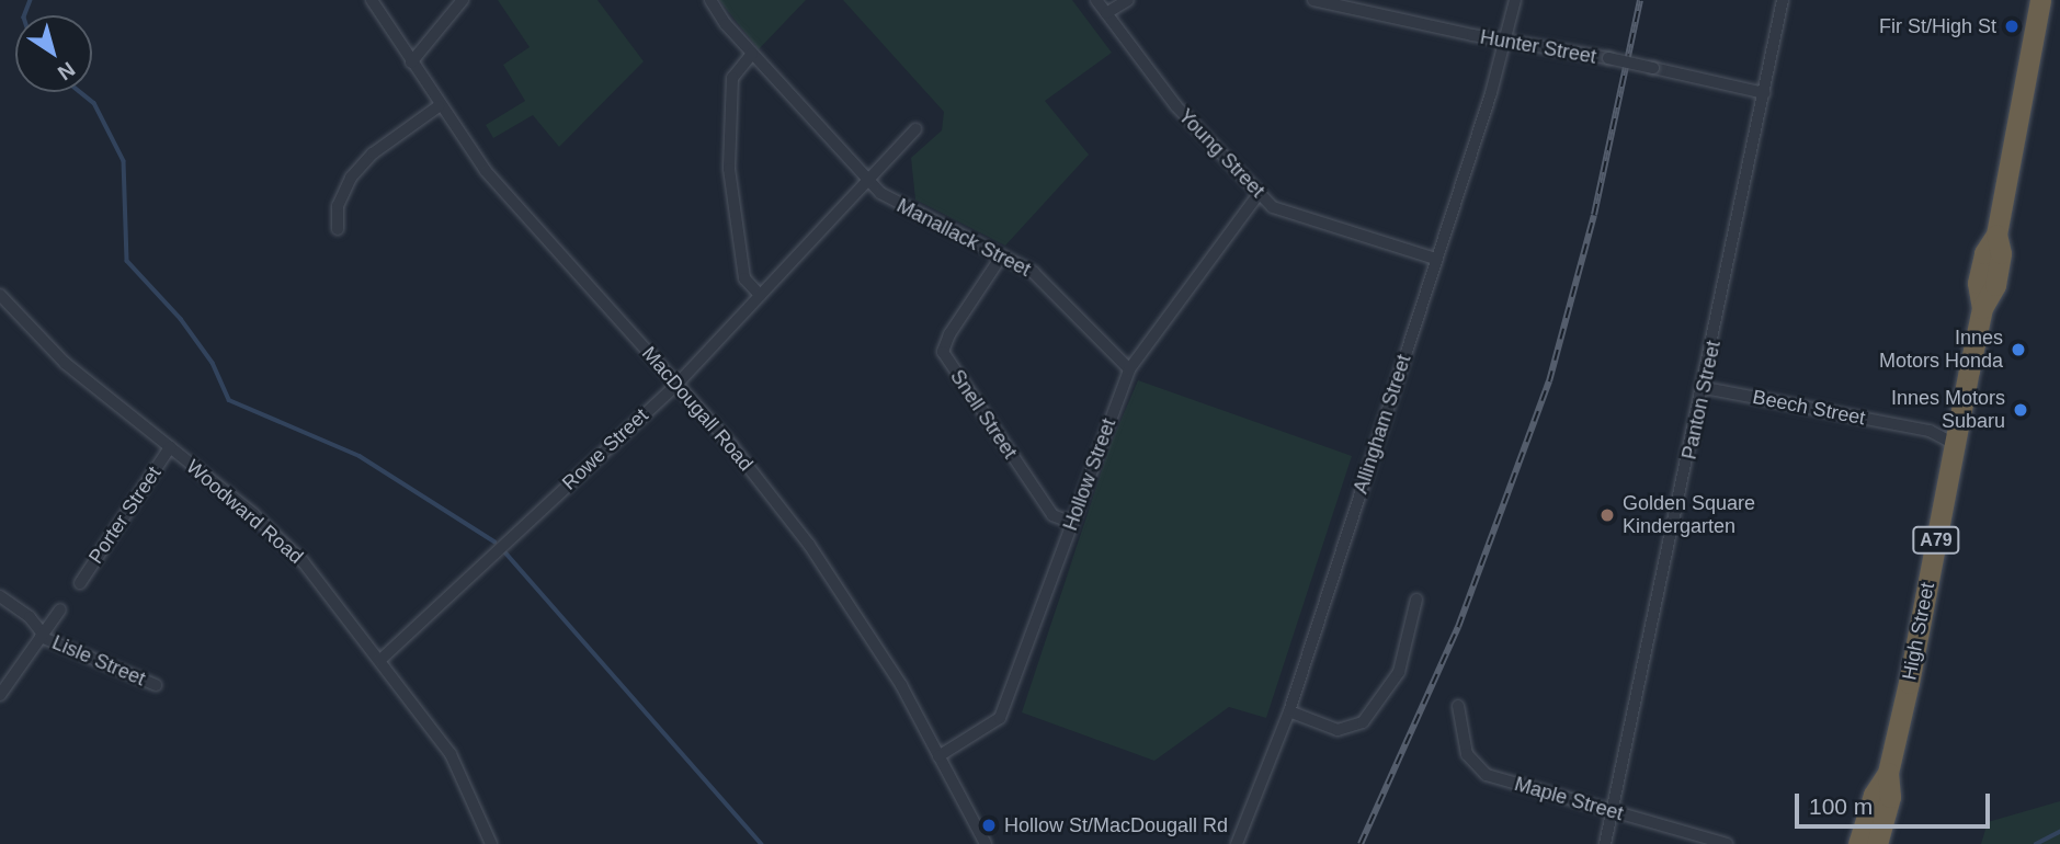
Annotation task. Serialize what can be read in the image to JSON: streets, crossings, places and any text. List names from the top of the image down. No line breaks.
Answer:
{"streets":{"highway":["A79","High Street"],"street":["Hunter Street","Young Street","Manallack Street","Panton Street","Beech Street","MacDougall Road","Snell Street","Allingham Street","Rowe Street","Hollow Street","Woodward Road","Porter Street","Lisle Street","Maple Street"]},"crossings":[["Hunter Street","Panton Street"],["Hunter Street","Allingham Street"],["Young Street","Allingham Street"],["Young Street","Hollow Street"],["Manallack Street","Snell Street"],["Manallack Street","Rowe Street"],["Manallack Street","Hollow Street"],["Panton Street","Beech Street"],["Panton Street","Maple Street"],["Beech Street","High Street"],["MacDougall Road","Rowe Street"],["MacDougall Road","Hollow Street"],["Snell Street","Hollow Street"],["Rowe Street","Woodward Road"],["Woodward Road","Porter Street"]],"places":["Fir St/High St","Innes Motors Honda","Innes Motors Subaru","Golden Square Kindergarten","Hollow St/MacDougall Rd"],"scale_bar":"100 m","north":"bottom right"}
